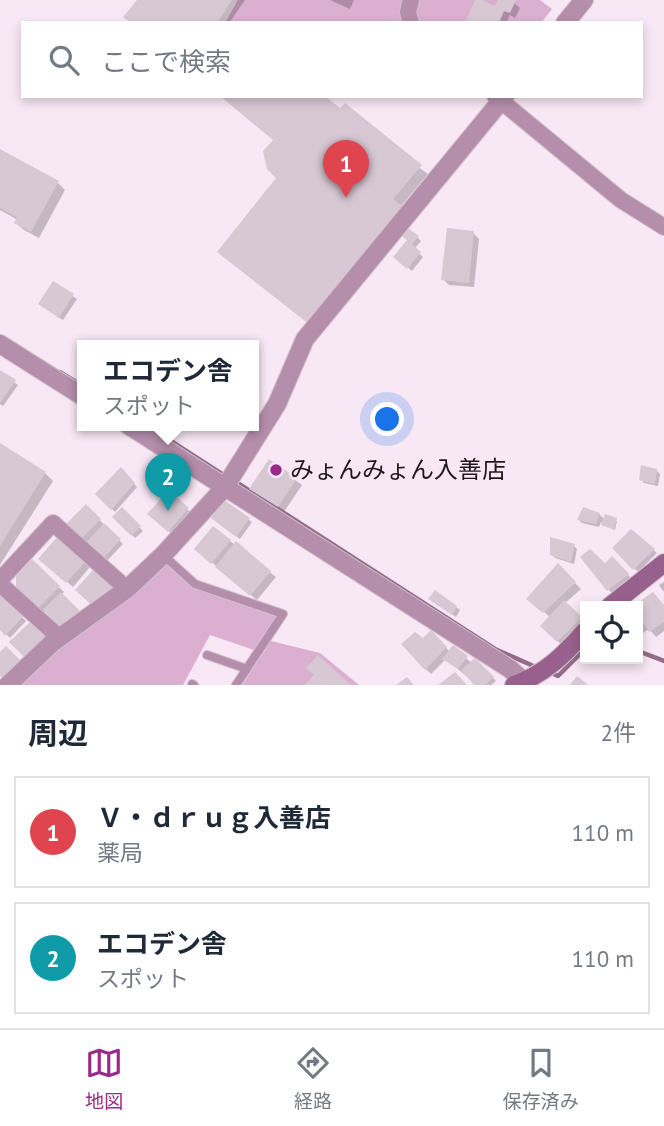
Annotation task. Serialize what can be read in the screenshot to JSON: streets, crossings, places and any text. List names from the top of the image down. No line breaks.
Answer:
{"places":["みょんみょん入善店"],"page":{"search":"ここで検索","pins":["1","2"],"popup":["エコデン舎","スポット"],"heading":["周辺","2件"],"list":[{"mark":"1","name":"Ｖ・ｄｒｕｇ入善店","note":"薬局","value":"110 m"},{"mark":"2","name":"エコデン舎","note":"スポット","value":"110 m"}],"nav":["地図","経路","保存済み"]}}
